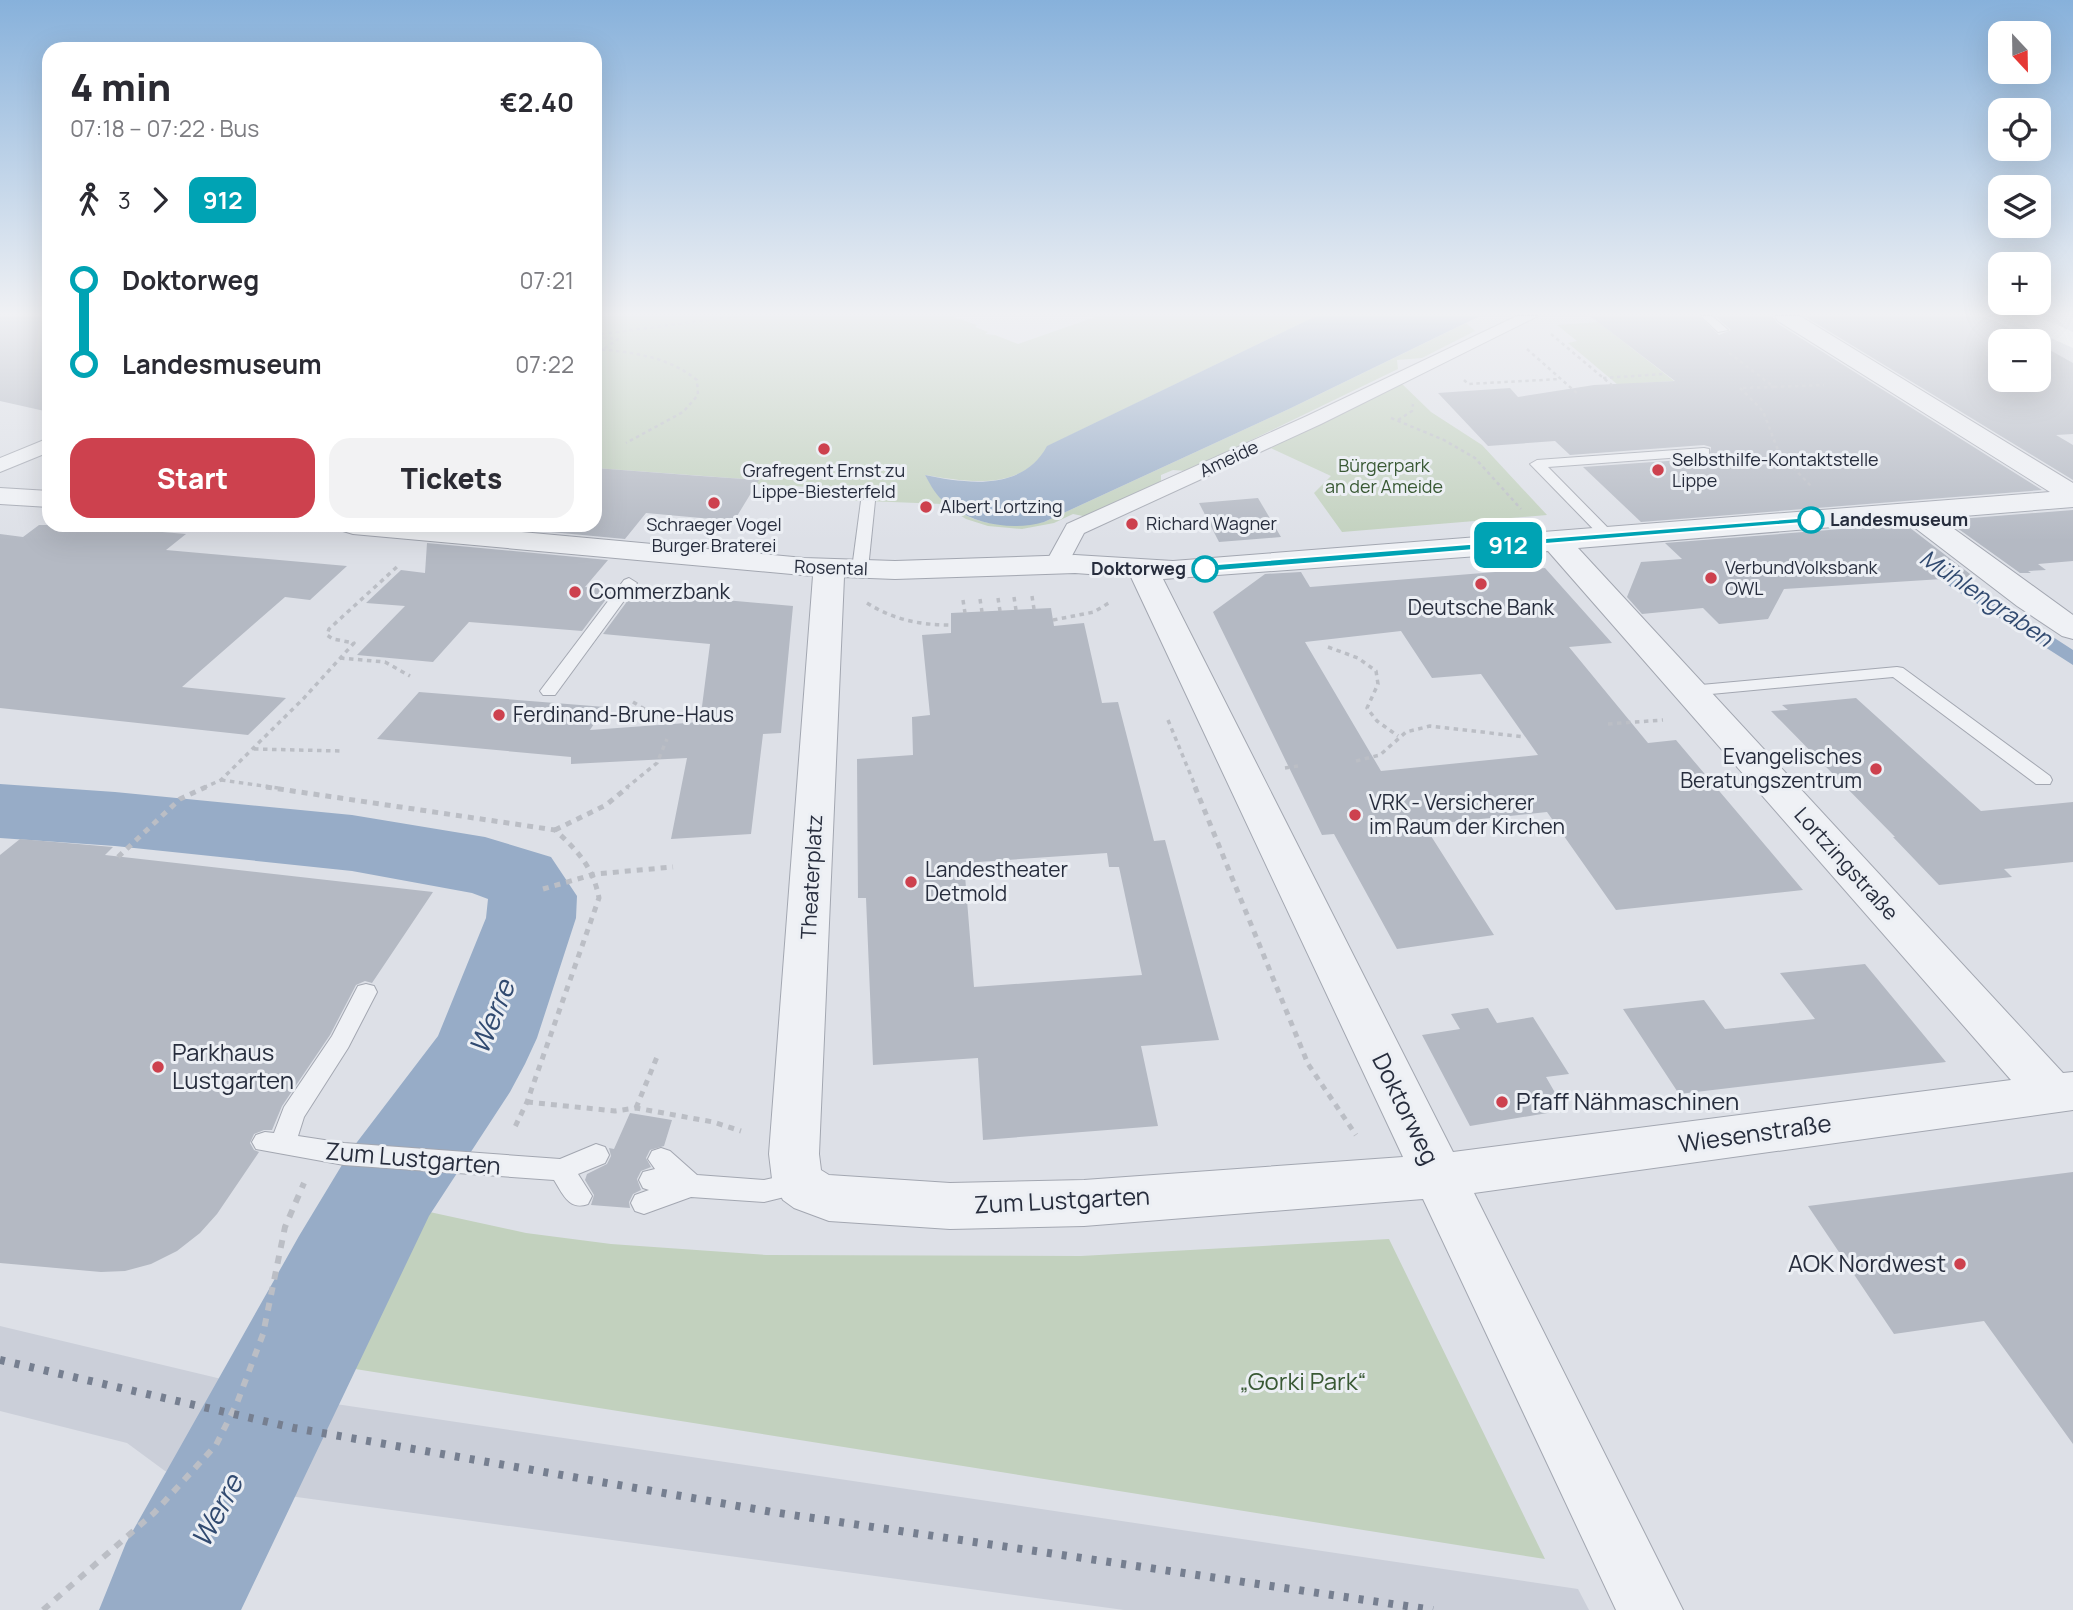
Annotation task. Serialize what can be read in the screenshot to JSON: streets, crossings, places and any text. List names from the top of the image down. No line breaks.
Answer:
{"streets":{"street":["Ameide","Rosental","Lortzingstraße","Theaterplatz","Doktorweg","Wiesenstraße","Zum Lustgarten"]},"crossings":[["Ameide","Rosental"],["Rosental","Lortzingstraße"],["Rosental","Theaterplatz"],["Rosental","Doktorweg"],["Lortzingstraße","Wiesenstraße"],["Theaterplatz","Zum Lustgarten"],["Doktorweg","Wiesenstraße"],["Doktorweg","Zum Lustgarten"],["Wiesenstraße","Zum Lustgarten"]],"water":["Mühlengraben","Werre"],"parks":["Bürgerpark an der Ameide","„Gorki Park“"],"places":["Grafregent Ernst zu Lippe-Biesterfeld","Selbsthilfe-Kontaktstelle Lippe","Schraeger Vogel Burger Braterei","Albert Lortzing","Landesmuseum","Richard Wagner","Doktorweg","VerbundVolksbank OWL","Deutsche Bank","Commerzbank","Ferdinand-Brune-Haus","Evangelisches Beratungszentrum","VRK - Versicherer im Raum der Kirchen","Landestheater Detmold","Parkhaus Lustgarten","Pfaff Nähmaschinen","AOK Nordwest"],"lines":["bus line 912"],"north":"bottom","page":{"on_map":"912","map_buttons":["+","−"],"heading":["4 min","07:18 – 07:22 · Bus","€2.40"],"legs":["3","912"],"list":[{"name":"Doktorweg","value":"07:21"},{"name":"Landesmuseum","value":"07:22"}],"buttons":["Start","Tickets"]}}
